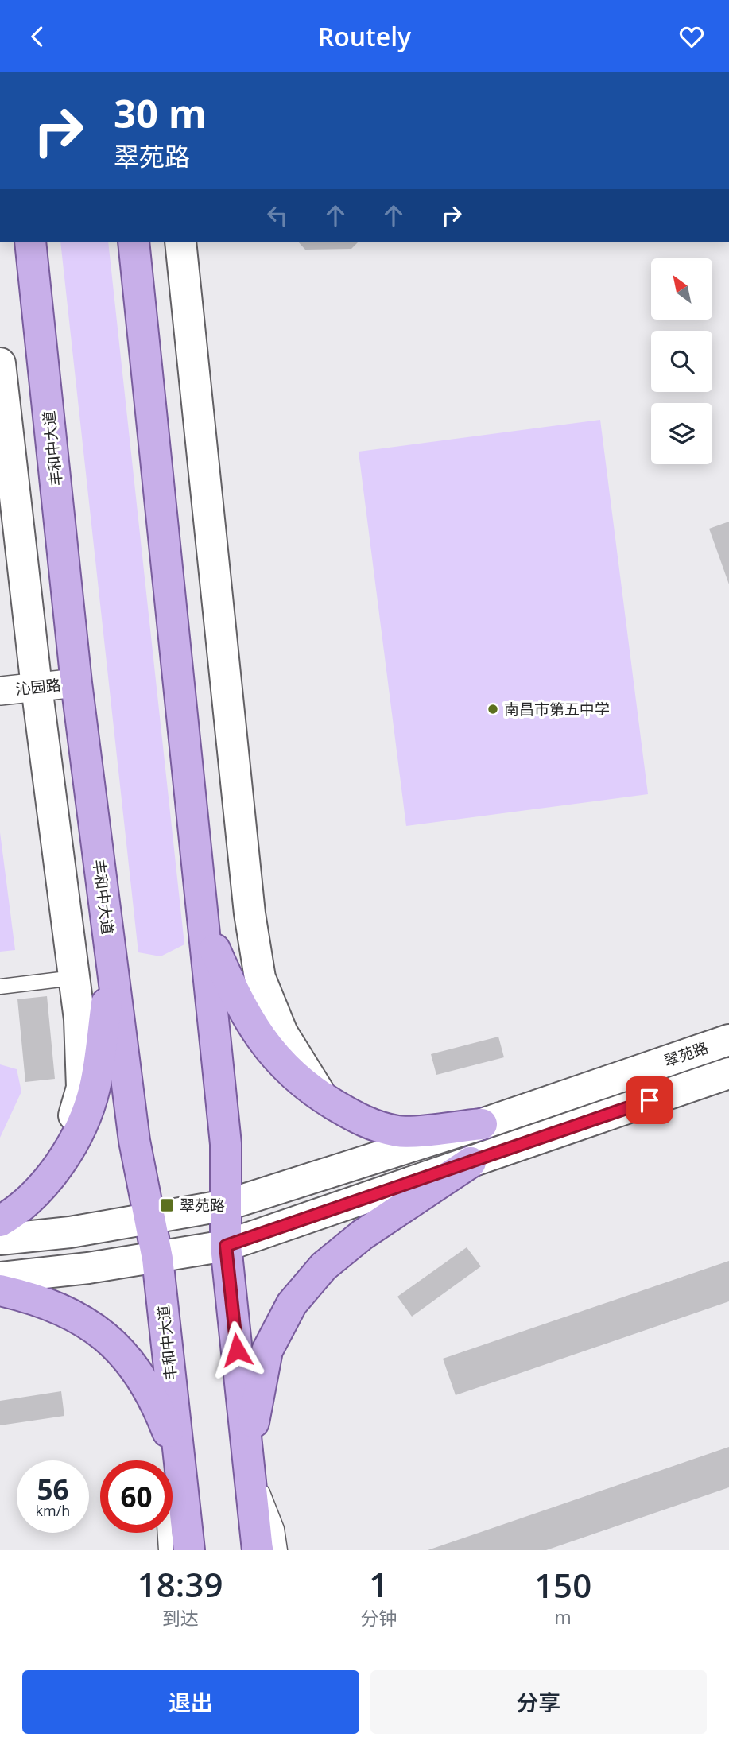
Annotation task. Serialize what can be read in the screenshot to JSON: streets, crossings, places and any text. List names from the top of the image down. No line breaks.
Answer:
{"streets":{"main road":["丰和中大道","翠苑路"],"street":["沁园路"]},"crossings":[["丰和中大道","沁园路"],["丰和中大道","翠苑路"]],"places":{"other":["南昌市第五中学"],"transit":["翠苑路"]},"north":"top left","page":{"header":"Routely","turn":["30 m","翠苑路"],"speed":"56 km/h","limit":"60","eta":["18:39","到达","1","分钟","150","m"],"buttons":["退出","分享"]}}
